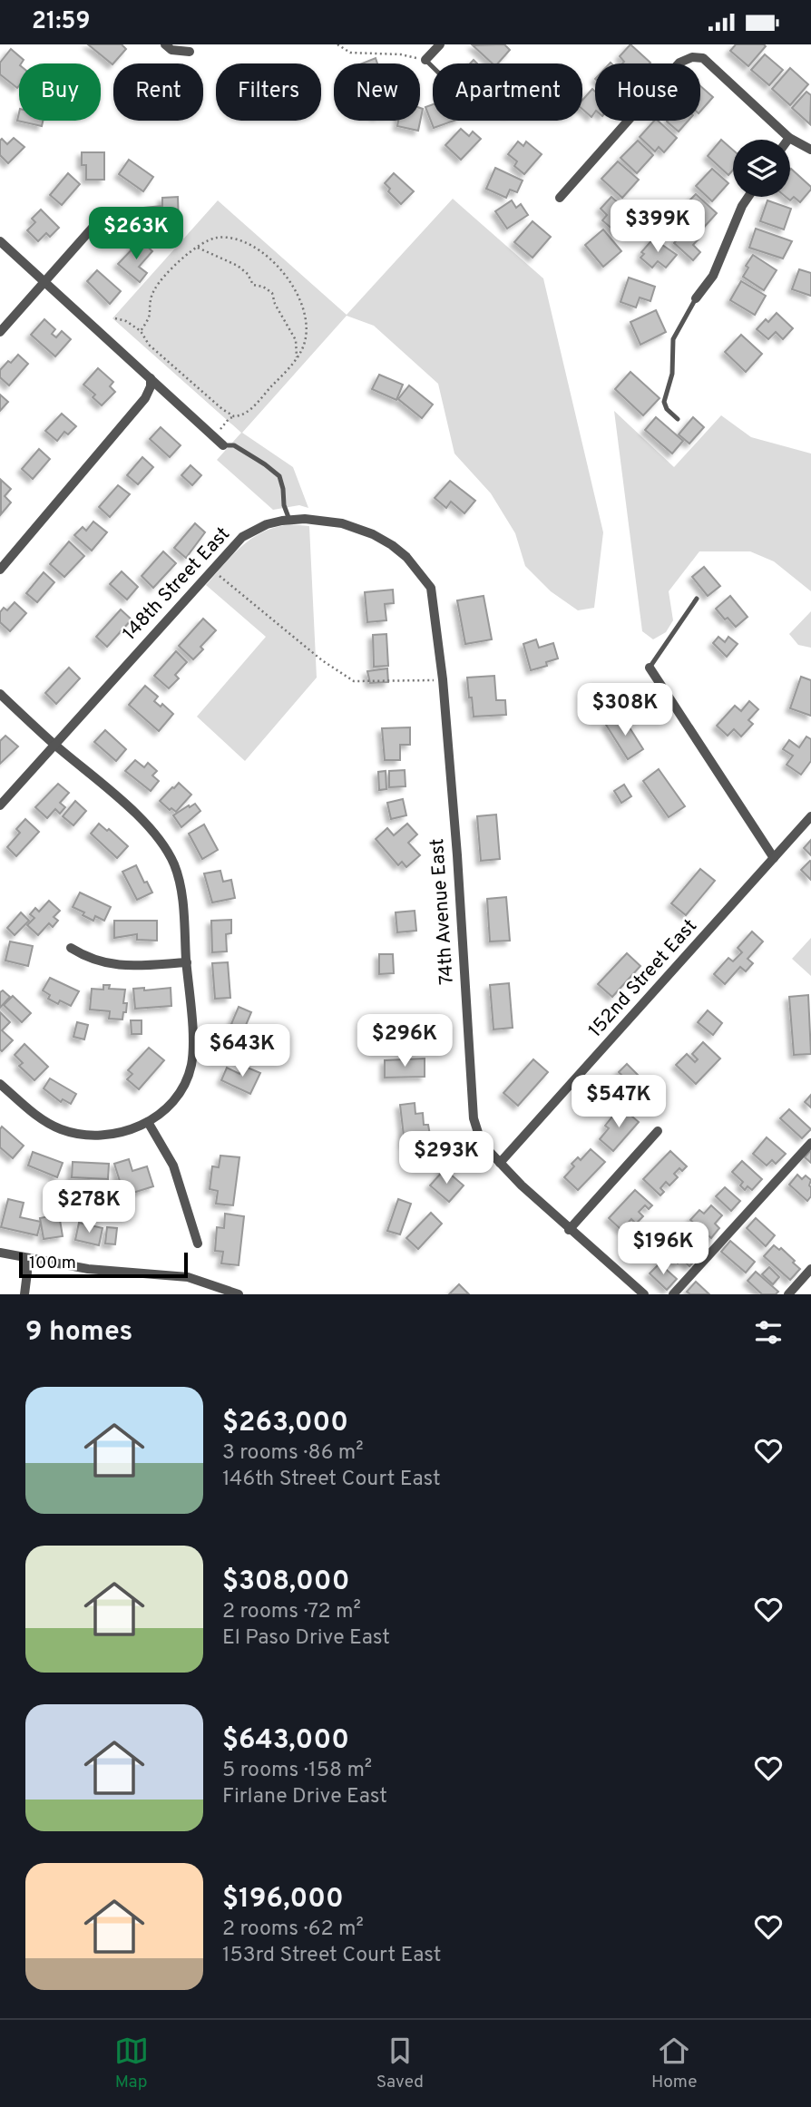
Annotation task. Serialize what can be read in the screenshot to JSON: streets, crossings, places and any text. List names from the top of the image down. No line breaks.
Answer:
{"streets":{"street":["148th Street East","74th Avenue East","152nd Street East"]},"crossings":[["148th Street East","74th Avenue East"],["74th Avenue East","152nd Street East"]],"scale_bar":"100 m","page":{"status":"21:59","chip":["Buy","Rent","Filters","New","Apartment","House"],"price":["$399K","$263K","$308K","$296K","$643K","$547K","$293K","$278K","$196K"],"scale":"100 m","heading":"9 homes","list":[{"name":"$263,000","note":"3 rooms · 86 m² · 146th Street Court East"},{"name":"$308,000","note":"2 rooms · 72 m² · El Paso Drive East"},{"name":"$643,000","note":"5 rooms · 158 m² · Firlane Drive East"},{"name":"$196,000","note":"2 rooms · 62 m² · 153rd Street Court East"}],"tabs":["Map","Saved","Home"]}}
